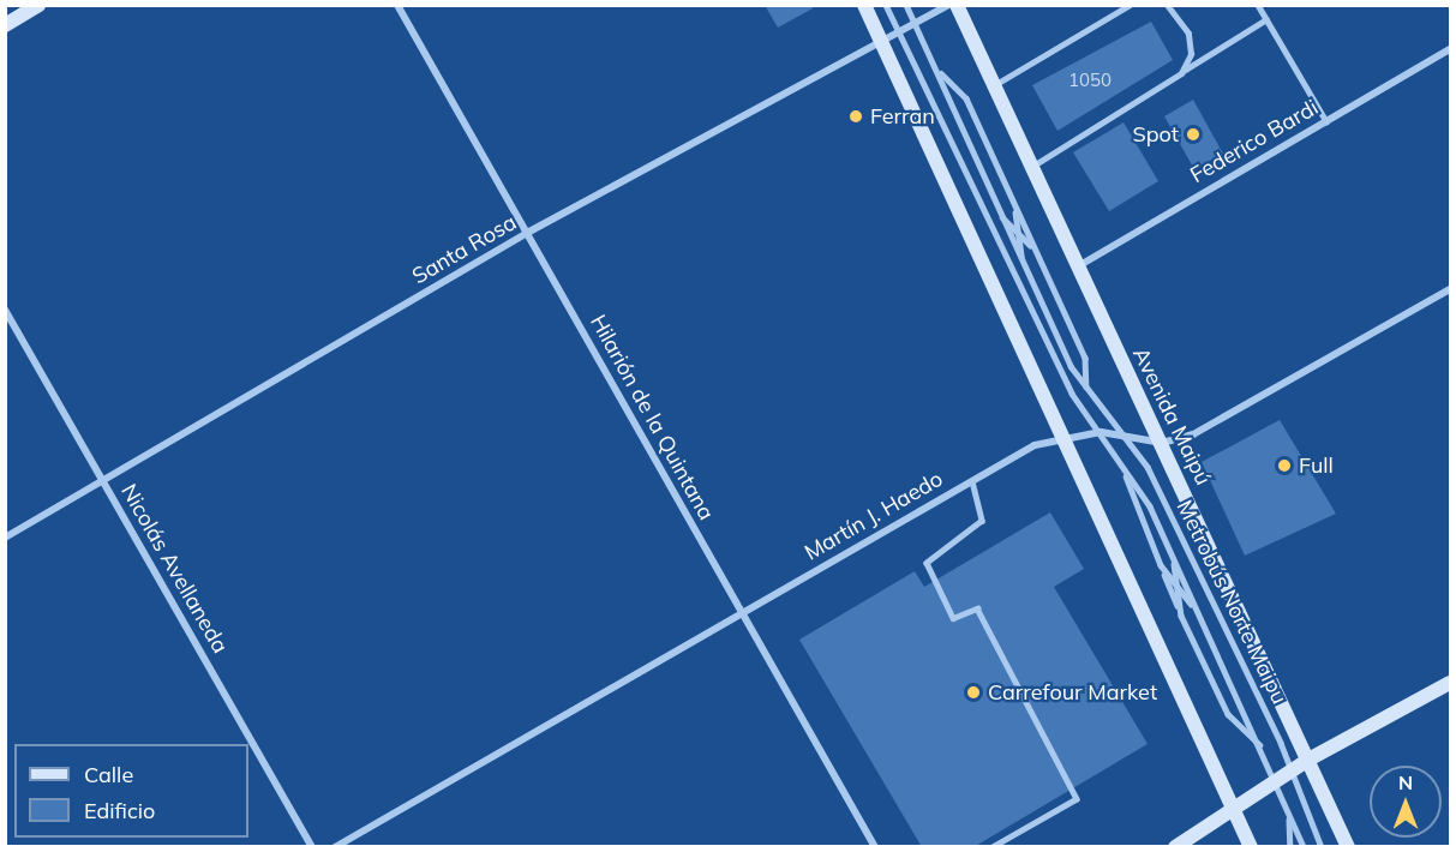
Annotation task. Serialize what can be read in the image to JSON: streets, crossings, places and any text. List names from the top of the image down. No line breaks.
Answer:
{"streets":{"main road":["Avenida Maipú"],"street":["Federico Bardi","Santa Rosa","Hilarión de la Quintana","Martín J. Haedo","Nicolás Avellaneda"],"lane":["Metrobús Norte Maipu"]},"crossings":[["Federico Bardi","Avenida Maipú"],["Santa Rosa","Hilarión de la Quintana"],["Santa Rosa","Nicolás Avellaneda"],["Santa Rosa","Metrobús Norte Maipu"],["Avenida Maipú","Martín J. Haedo"],["Hilarión de la Quintana","Martín J. Haedo"],["Martín J. Haedo","Metrobús Norte Maipu"]],"places":["Ferran","Spot","Full","Carrefour Market"],"house_numbers":["1050"],"legend":["Calle","Edificio"],"north":"top"}
